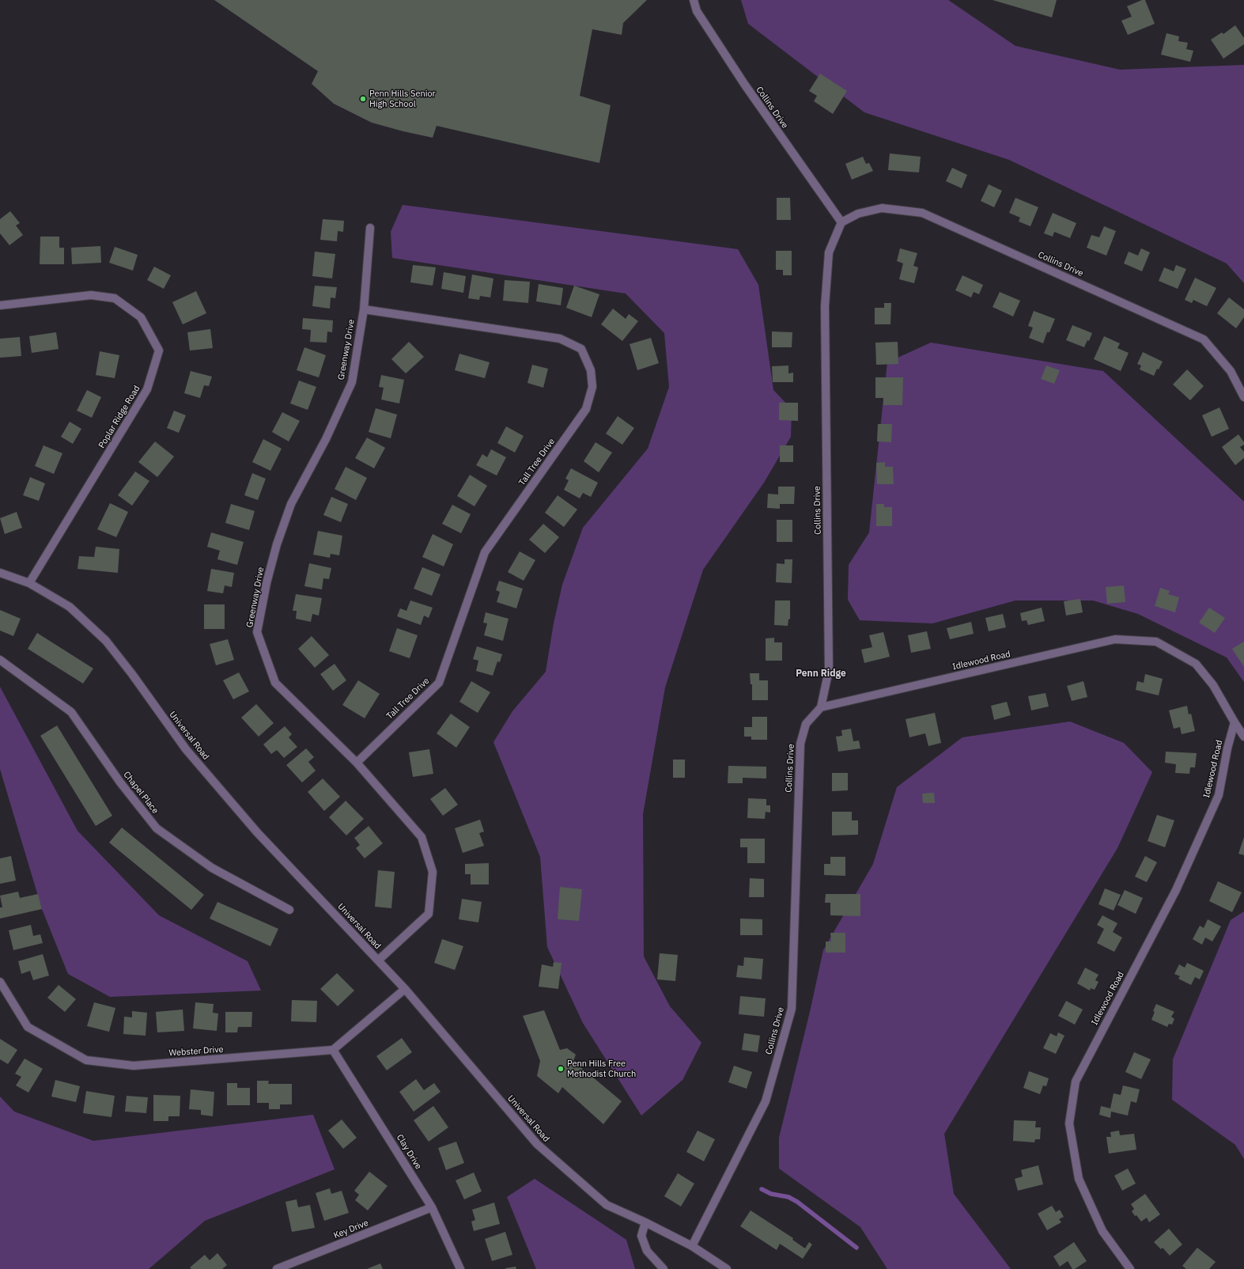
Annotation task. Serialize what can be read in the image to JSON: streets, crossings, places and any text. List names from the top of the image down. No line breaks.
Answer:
{"streets":{"street":["Collins Drive","Greenway Drive","Poplar Ridge Road","Tall Tree Drive","Idlewood Road","Universal Road","Chapel Place","Webster Drive","Clay Drive","Key Drive"]},"crossings":[["Collins Drive","Idlewood Road"],["Collins Drive","Universal Road"],["Greenway Drive","Tall Tree Drive"],["Greenway Drive","Universal Road"],["Poplar Ridge Road","Universal Road"],["Webster Drive","Clay Drive"],["Clay Drive","Key Drive"]],"districts":["Penn Ridge"],"places":["Penn Hills Senior High School","Penn Hills Free Methodist Church"]}
